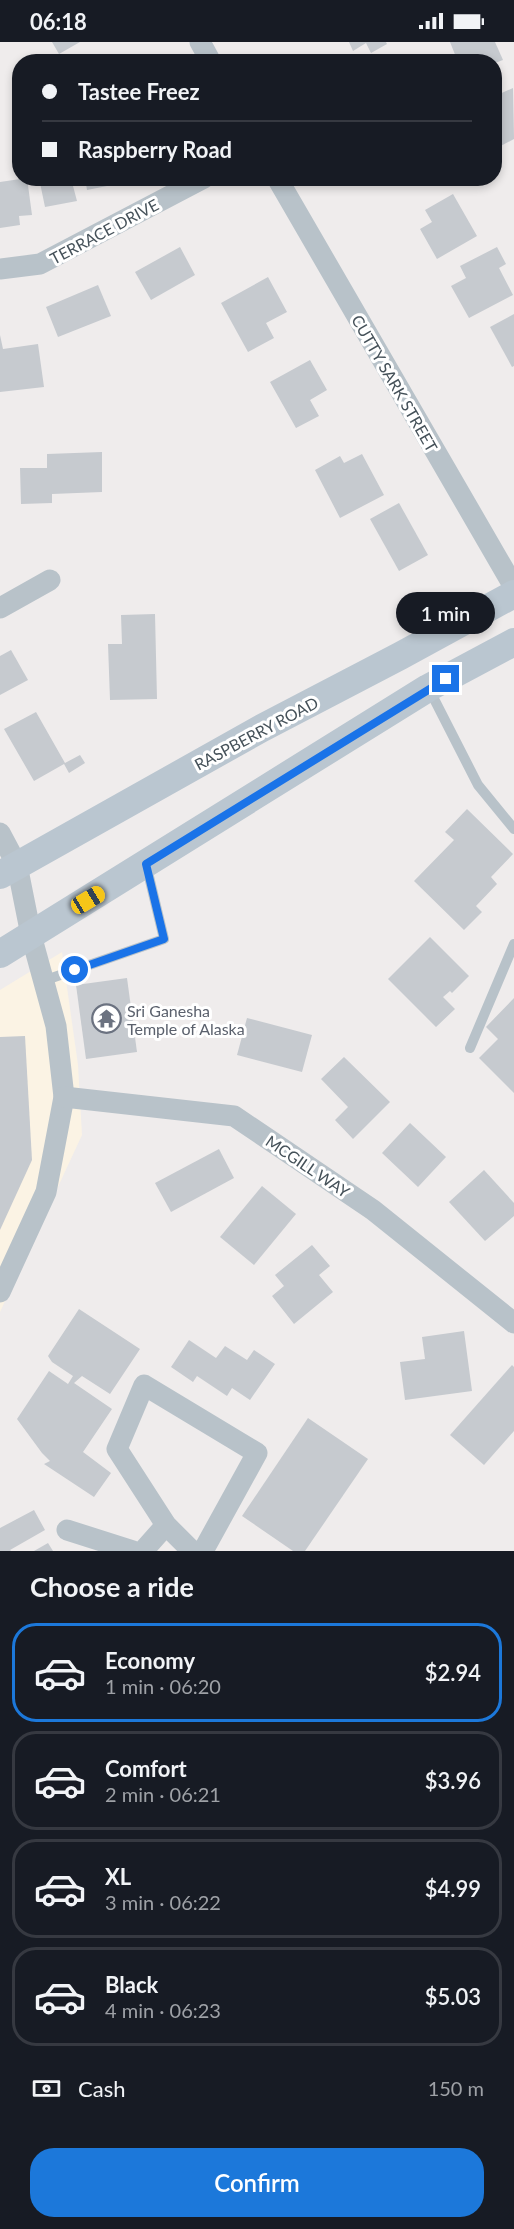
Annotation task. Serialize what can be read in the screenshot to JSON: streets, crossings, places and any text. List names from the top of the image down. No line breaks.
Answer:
{"streets":{"main road":["RASPBERRY ROAD"],"street":["TERRACE DRIVE","CUTTY SARK STREET","MCGILL WAY"]},"places":{"temple":["Sri Ganesha Temple of Alaska"]},"page":{"status":"06:18","banner":["Tastee Freez","Raspberry Road"],"bubble":"1 min","heading":"Choose a ride","list":[{"name":"Economy","note":"1 min · 06:20","value":"$2.94"},{"name":"Comfort","note":"2 min · 06:21","value":"$3.96"},{"name":"XL","note":"3 min · 06:22","value":"$4.99"},{"name":"Black","note":"4 min · 06:23","value":"$5.03"}],"pay":["Cash","150 m"],"buttons":"Confirm"}}
